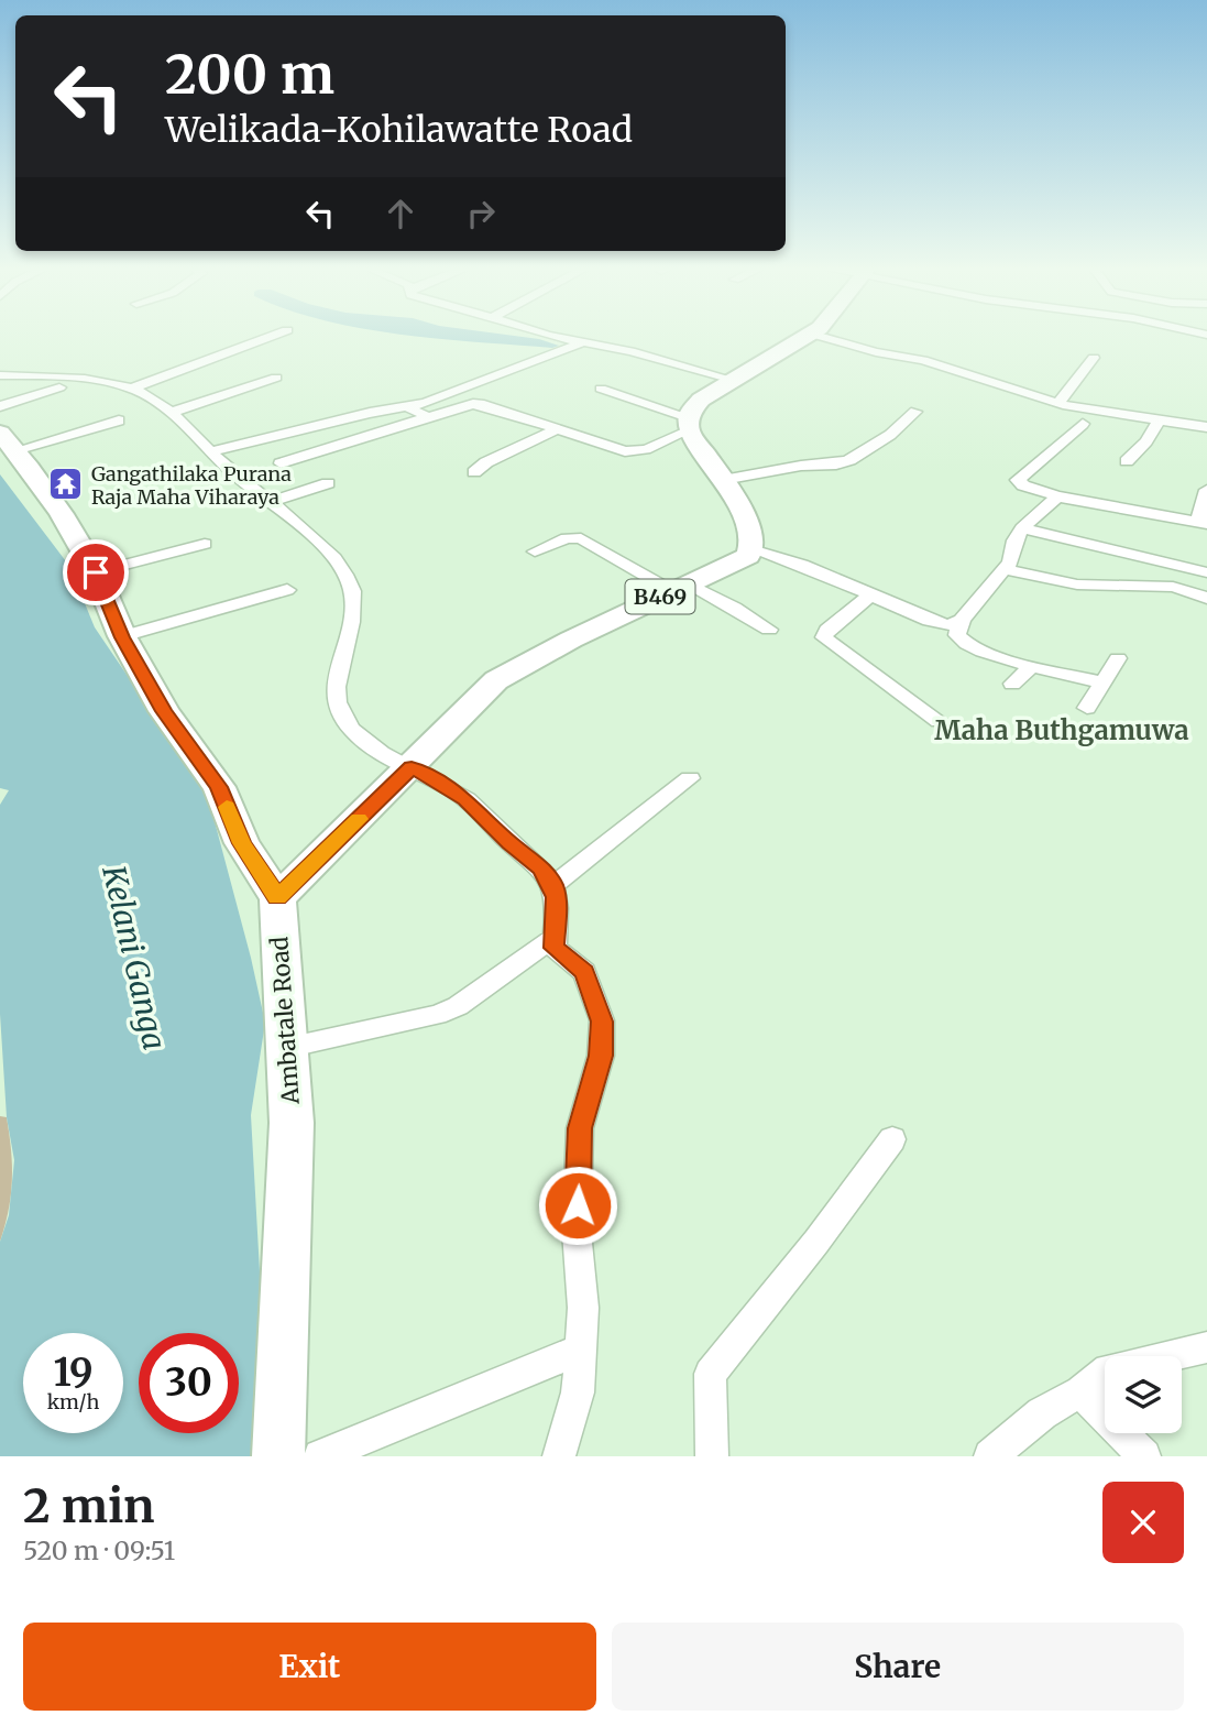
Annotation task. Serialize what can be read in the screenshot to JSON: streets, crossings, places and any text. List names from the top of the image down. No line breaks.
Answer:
{"streets":{"main road":["B469","Ambatale Road"]},"crossings":[["B469","Ambatale Road"]],"districts":["Maha Buthgamuwa"],"water":["Kelani Ganga"],"places":{"temple":["Gangathilaka Purana Raja Maha Viharaya"]},"page":{"turn":["200 m","Welikada-Kohilawatte Road"],"speed":"19 km/h","limit":"30","heading":["2 min","520 m · 09:51"],"buttons":["Exit","Share"]}}
